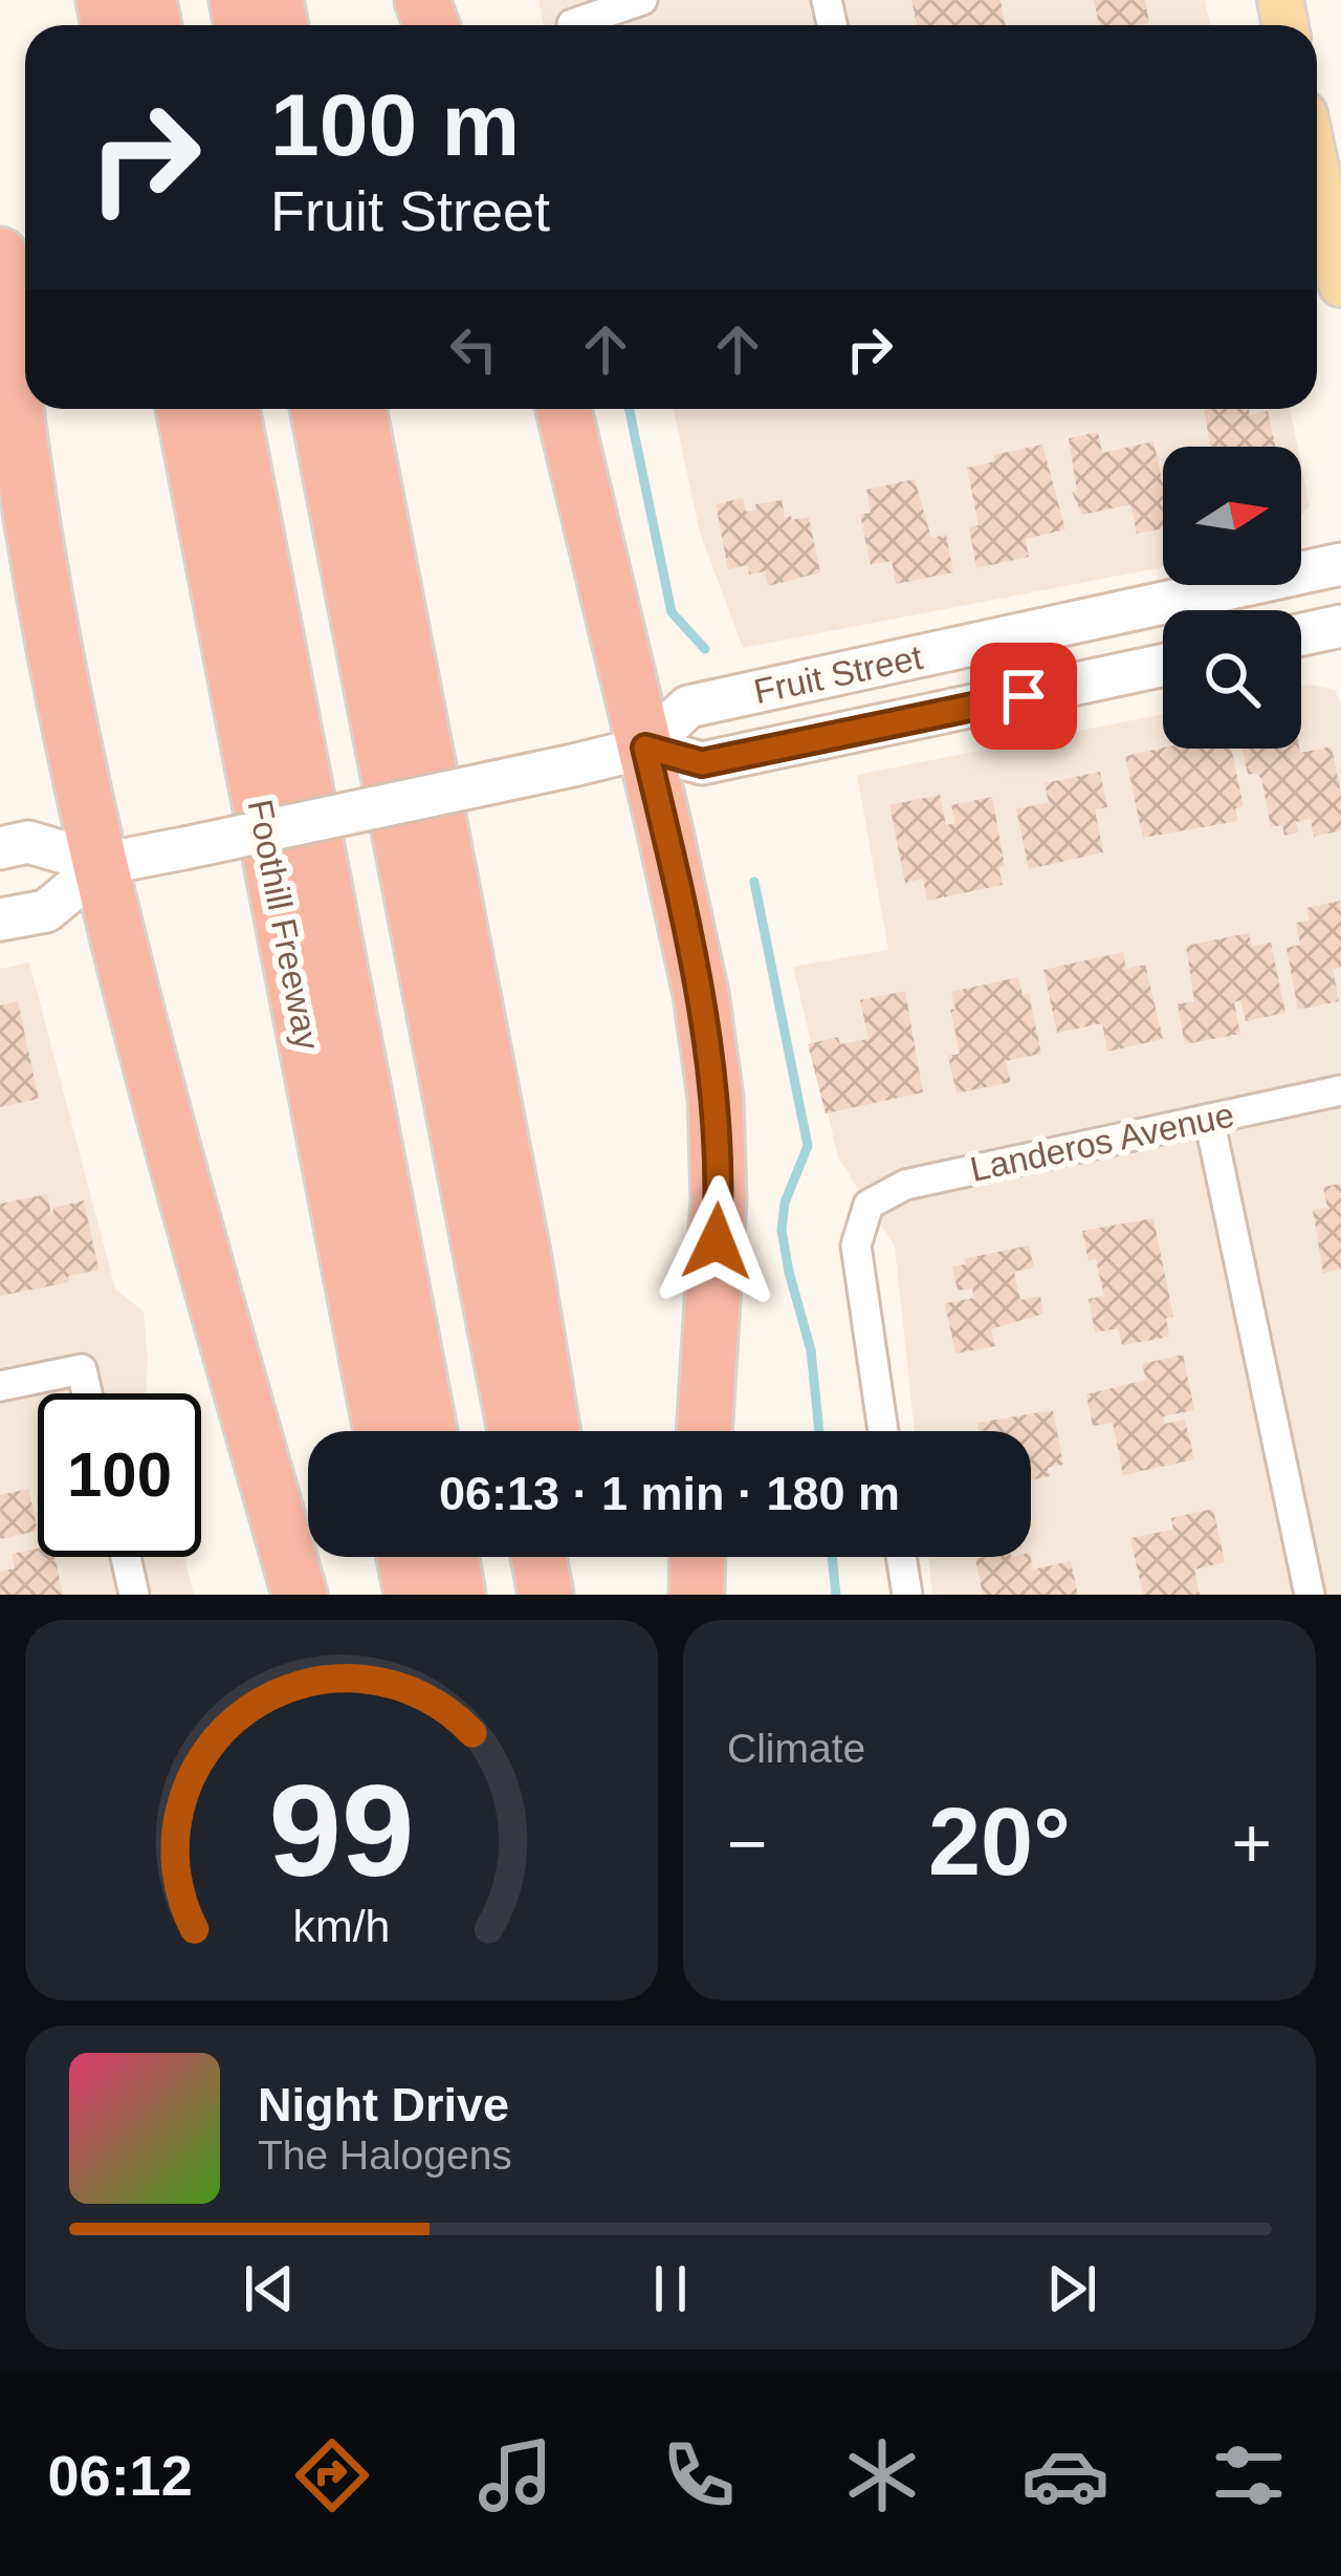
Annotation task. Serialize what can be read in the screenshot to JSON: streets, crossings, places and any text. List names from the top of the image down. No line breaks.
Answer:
{"streets":{"highway":["Foothill Freeway"],"main road":["Fruit Street"],"street":["Landeros Avenue"]},"north":"right","page":{"turn":["100 m","Fruit Street"],"limit":"100","trip":"06:13 · 1 min · 180 m","tile":"Climate","heat":["−","20°","+"],"song":["Night Drive","The Halogens"],"tabs":"06:12","gauge":["99","km/h"]}}
